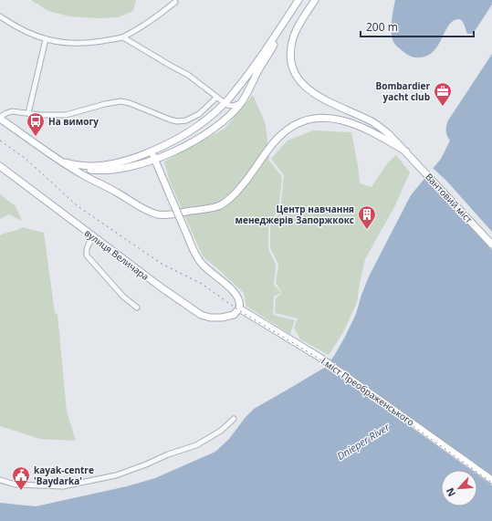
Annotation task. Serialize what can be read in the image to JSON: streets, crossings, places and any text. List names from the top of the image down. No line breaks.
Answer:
{"streets":{"main road":["Вантовий міст","вулиця Величара","I міст Преображенського"]},"crossings":[["вулиця Величара","I міст Преображенського"]],"water":["Dnieper River"],"places":{"office":["Bombardier yacht club"],"bus stop":["На вимогу"],"building":["Центр навчання менеджерів Запоржкокс"],"public building":["kayak-centre 'Baydarka'"]},"scale_bar":"200 m","north":"bottom left"}
